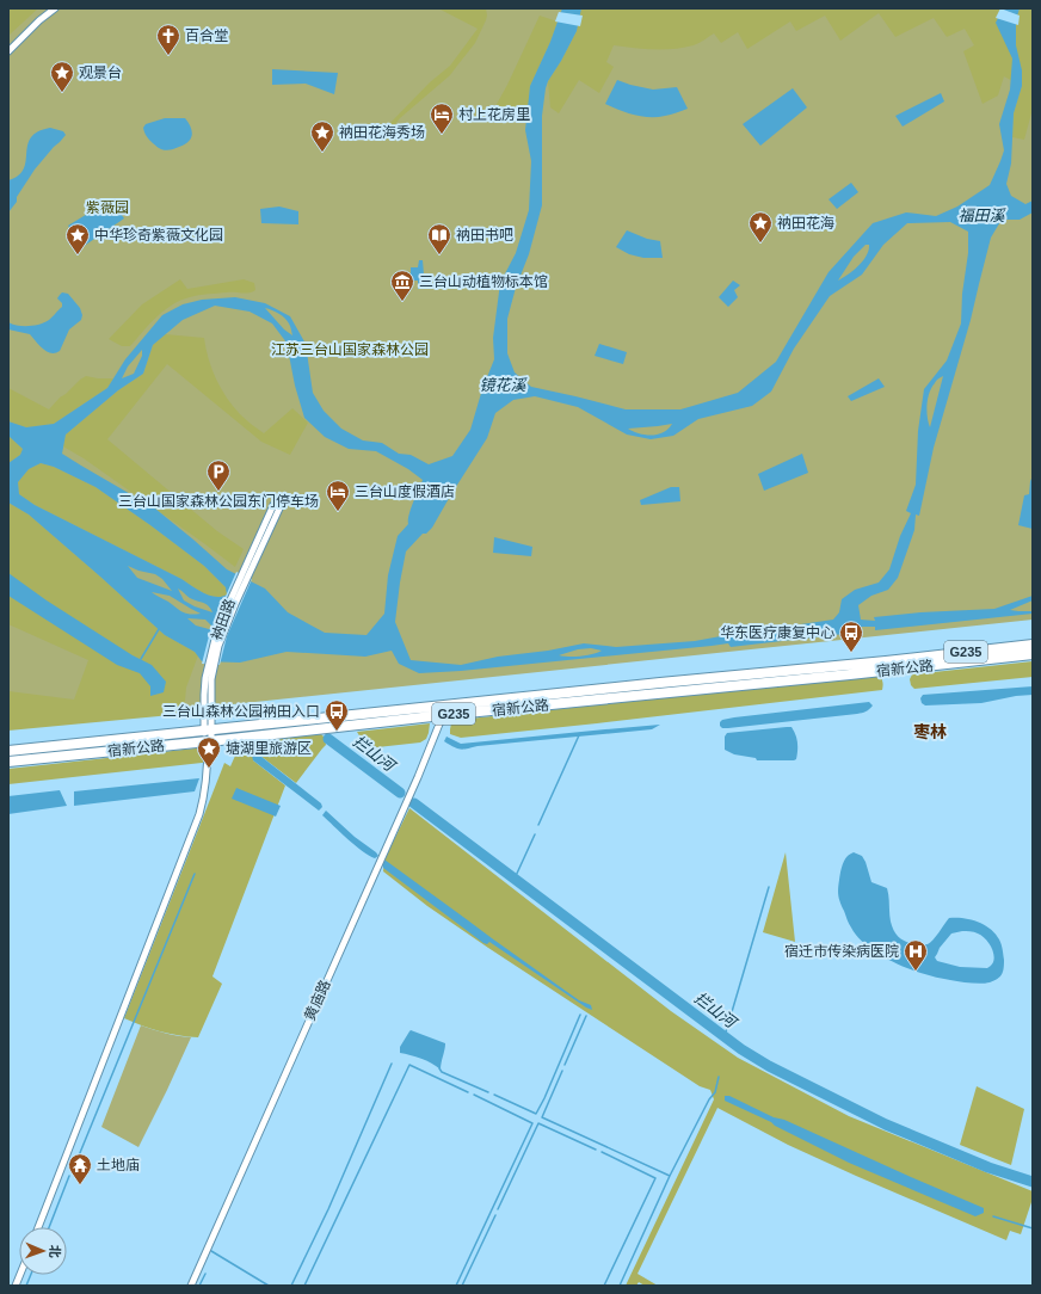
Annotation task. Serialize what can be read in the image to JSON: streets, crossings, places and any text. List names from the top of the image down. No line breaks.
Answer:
{"streets":{"highway":["G235","宿新公路"],"street":["衲田路","黄庙路"]},"crossings":[["衲田路","宿新公路"],["宿新公路","黄庙路"]],"districts":["枣林"],"water":["福田溪","镜花溪","拦山河"],"parks":["紫薇园","江苏三台山国家森林公园"],"places":{"church":["百合堂"],"place":["观景台","衲田花海秀场","衲田花海","中华珍奇紫薇文化园","塘湖里旅游区"],"hotel":["村上花房里","三台山度假酒店"],"library":["衲田书吧"],"museum":["三台山动植物标本馆"],"parking":["三台山国家森林公园东门停车场"],"bus stop":["华东医疗康复中心","三台山森林公园衲田入口"],"hospital":["宿迁市传染病医院"],"temple":["土地庙"]},"north":"right"}
